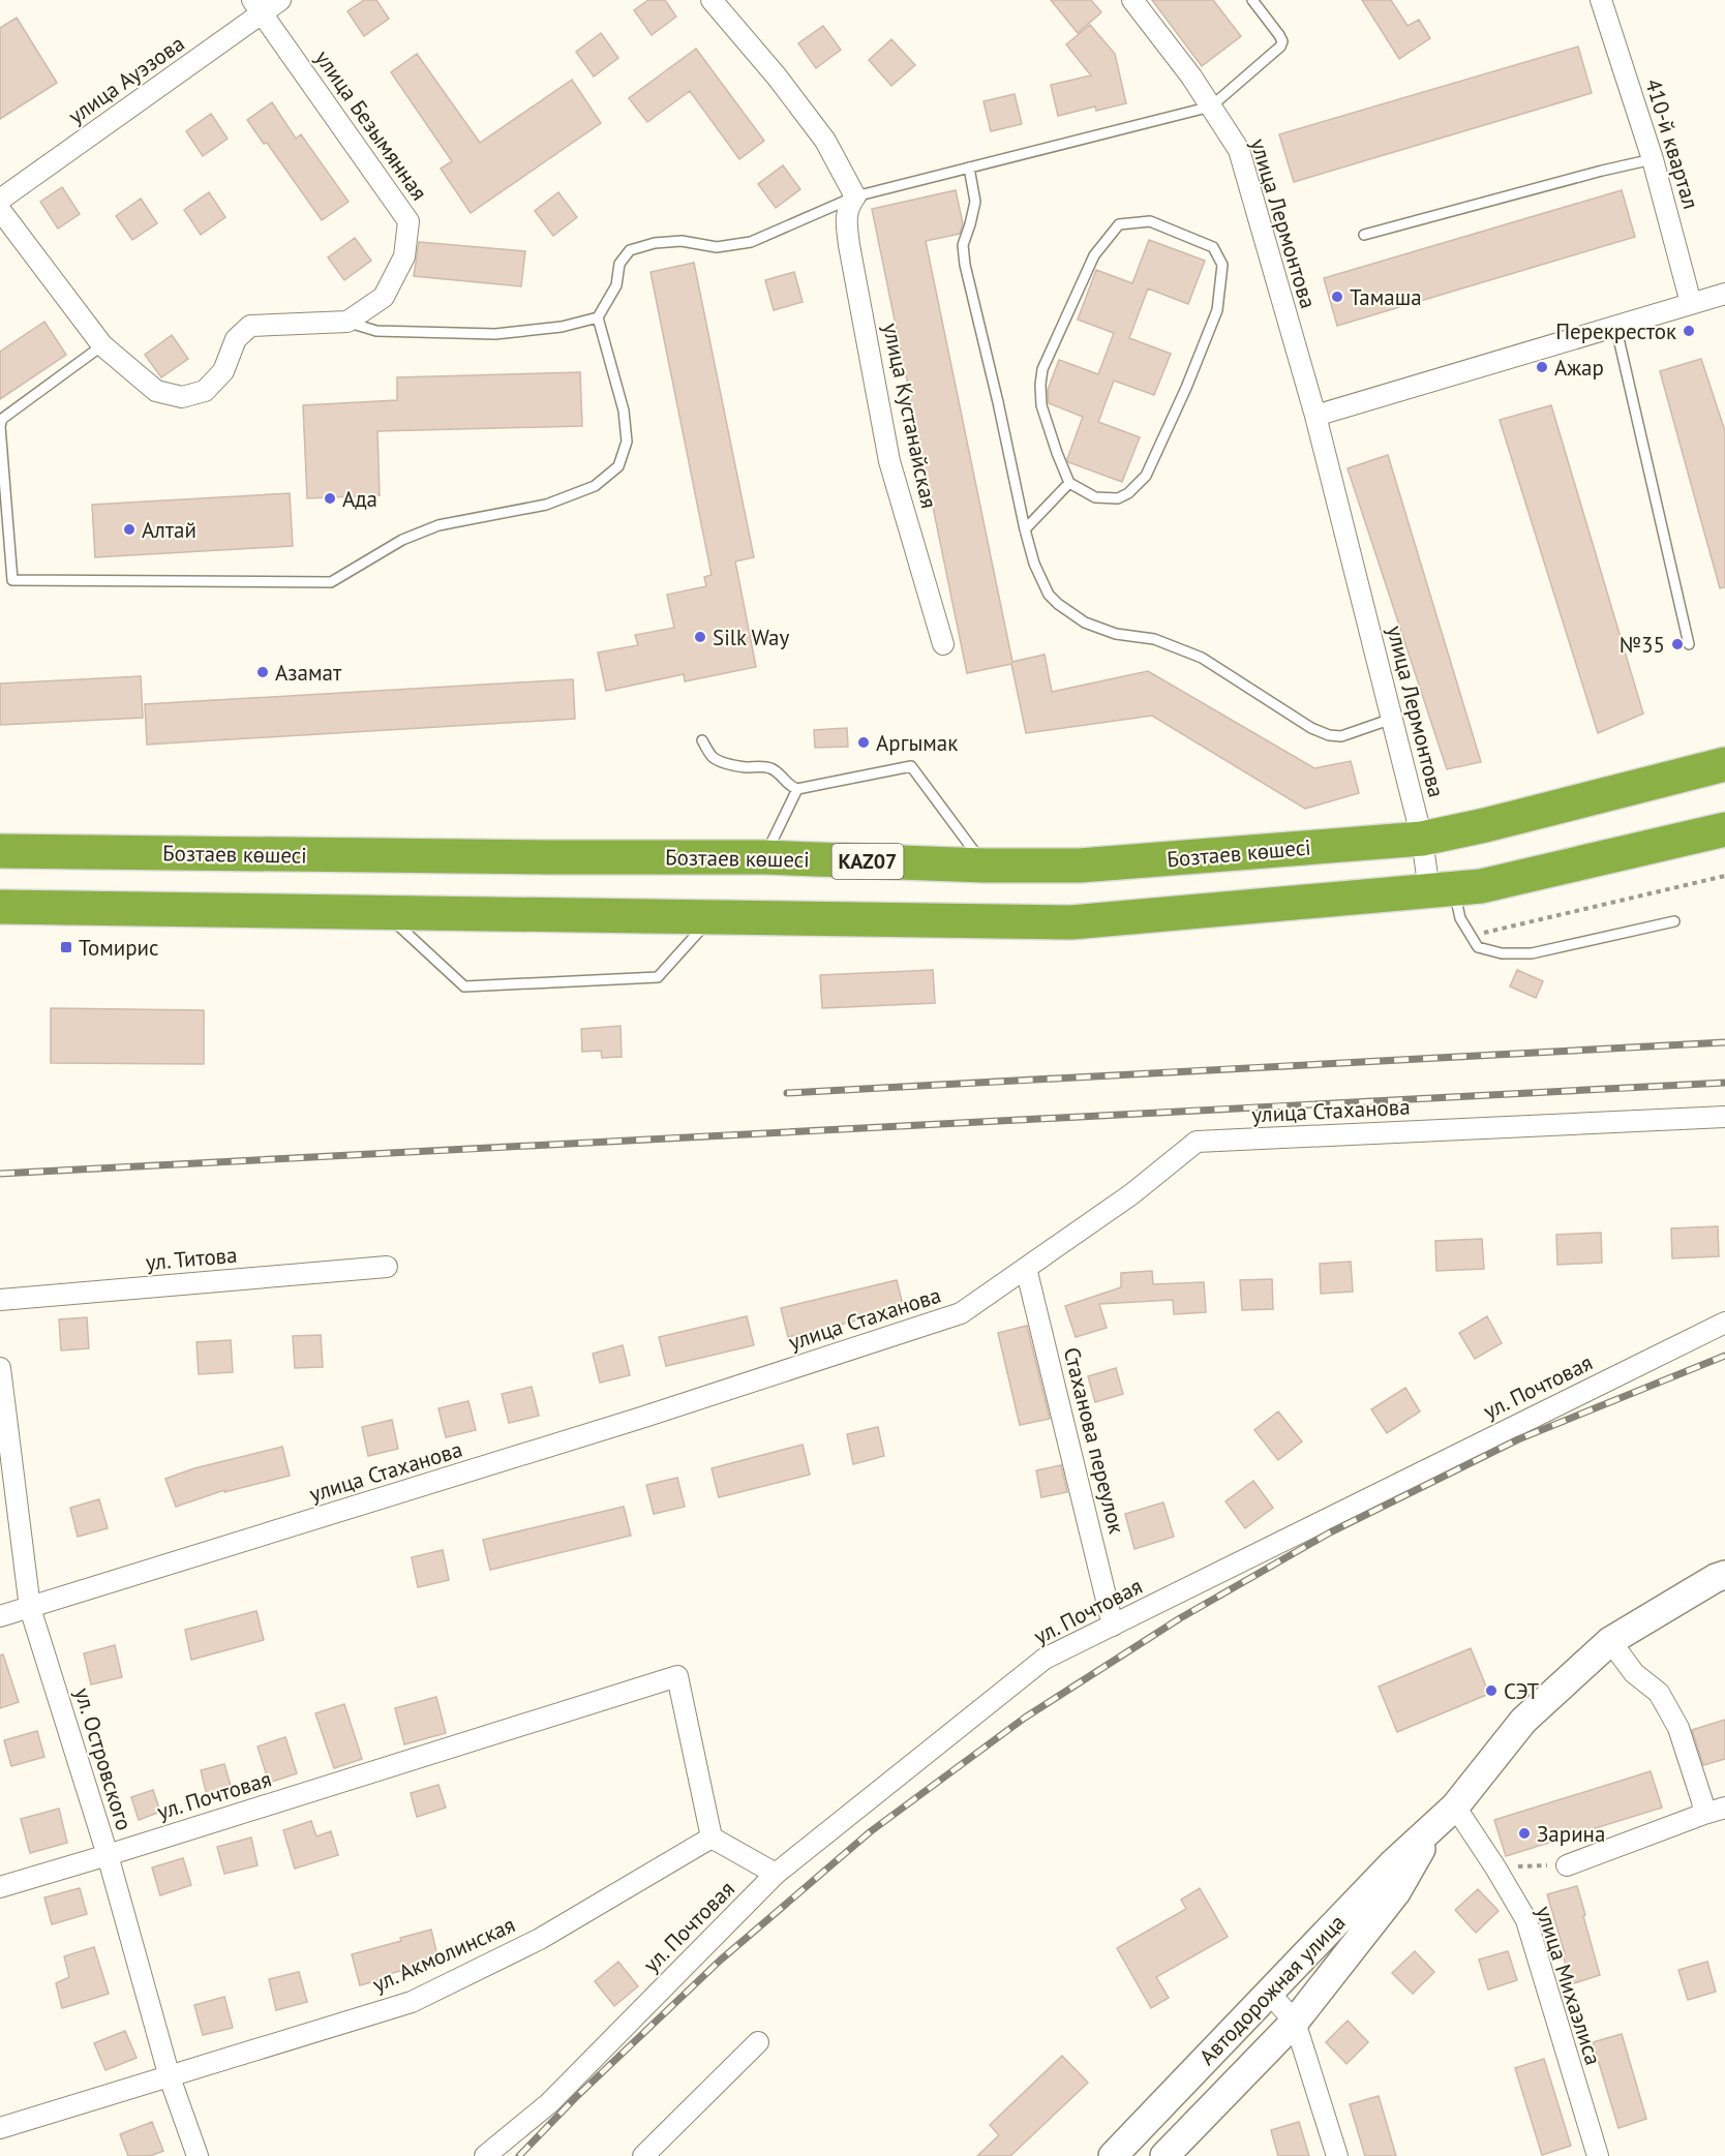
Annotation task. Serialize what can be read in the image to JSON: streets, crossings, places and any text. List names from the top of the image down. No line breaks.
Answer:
{"streets":{"highway":["Бозтаев көшесі","KAZ07"],"main road":["Автодорожная улица"],"street":["улица Ауэзова","улица Безымянная","410-й квартал","улица Лермонтова","улица Кустанайская","улица Стаханова","ул. Титова","ул. Почтовая","Стаханова переулок","ул. Островского","ул. Акмолинская","улица Михаэлиса"]},"crossings":[["улица Ауэзова","улица Безымянная"],["улица Лермонтова","Бозтаев көшесі"],["улица Стаханова","Стаханова переулок"],["улица Стаханова","ул. Островского"],["ул. Почтовая","Стаханова переулок"],["ул. Почтовая","ул. Островского"],["ул. Почтовая","ул. Акмолинская"],["ул. Островского","ул. Акмолинская"],["улица Михаэлиса","Автодорожная улица"]],"places":{"other":["Тамаша","Перекресток","Ажар","Ада","Алтай","Silk Way","№35","Азамат","Аргымак","СЭТ","Зарина"],"transit":["Томирис"]}}
